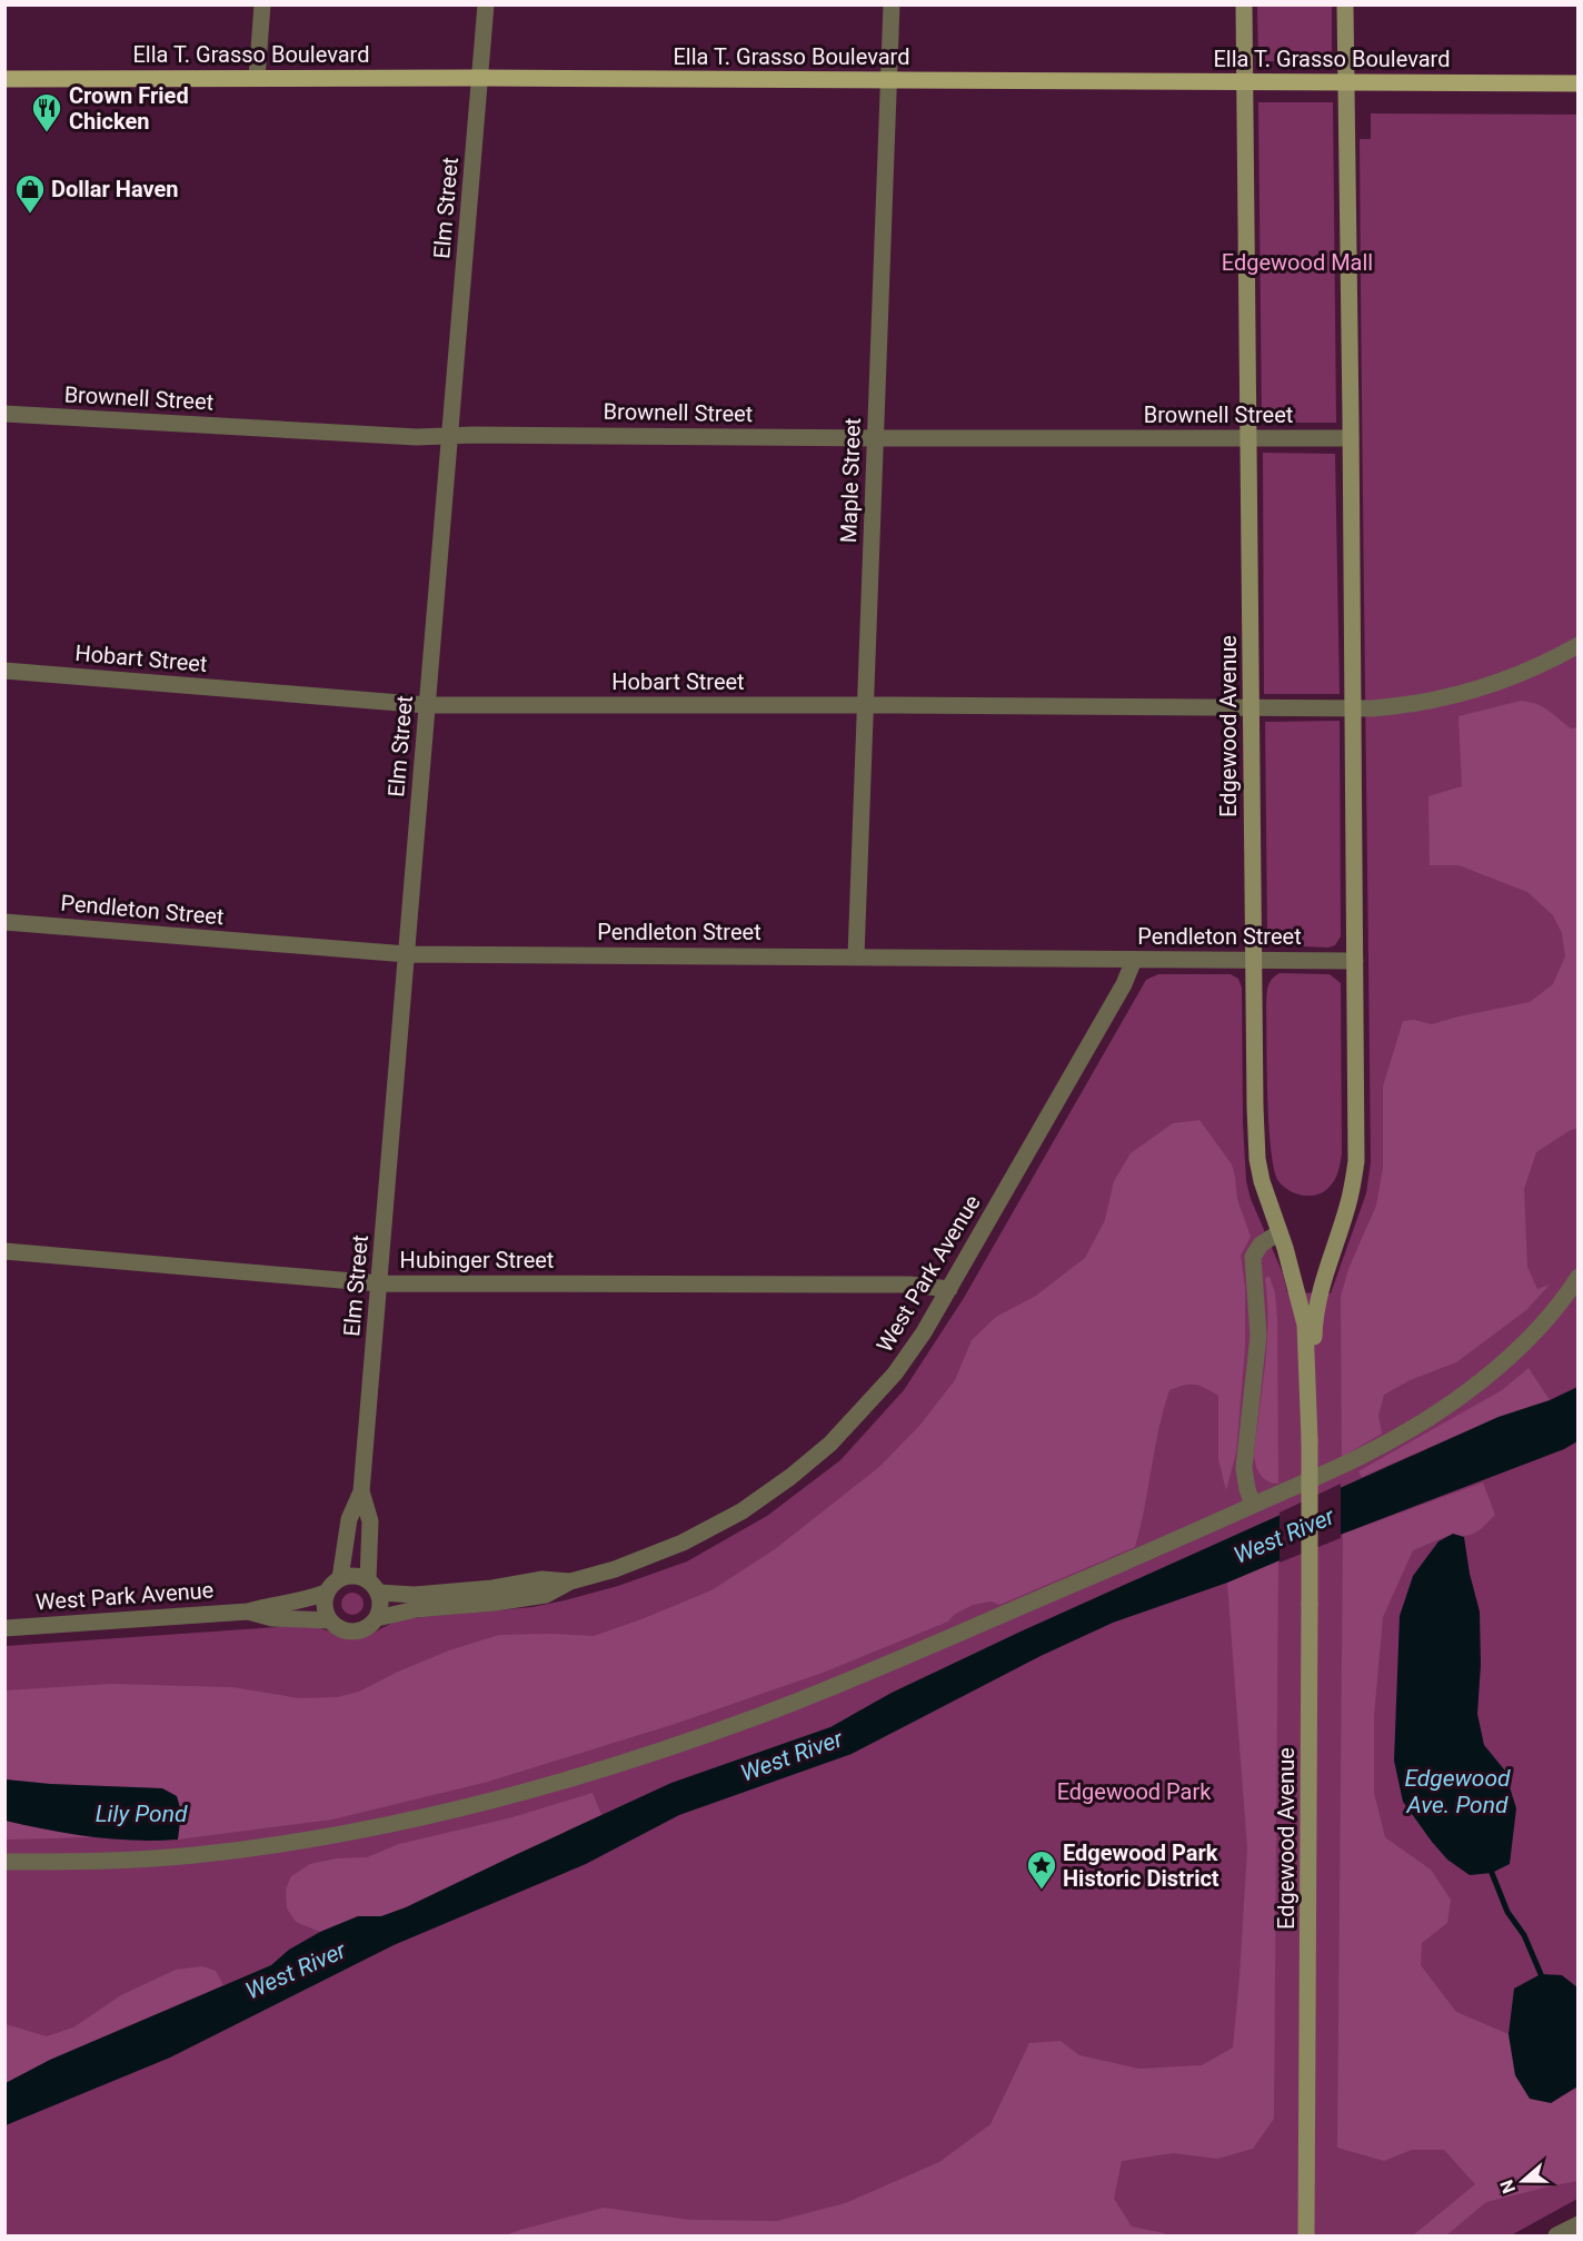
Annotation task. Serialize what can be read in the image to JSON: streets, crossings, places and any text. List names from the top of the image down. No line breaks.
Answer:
{"streets":{"main road":["Ella T. Grasso Boulevard"],"street":["Elm Street","Brownell Street","Maple Street","Hobart Street","Edgewood Avenue","Pendleton Street","Hubinger Street","West Park Avenue"]},"crossings":[["Ella T. Grasso Boulevard","Elm Street"],["Ella T. Grasso Boulevard","Maple Street"],["Ella T. Grasso Boulevard","Edgewood Avenue"],["Elm Street","Brownell Street"],["Elm Street","Hobart Street"],["Elm Street","Pendleton Street"],["Elm Street","Hubinger Street"],["Elm Street","West Park Avenue"],["Brownell Street","Maple Street"],["Brownell Street","Edgewood Avenue"],["Maple Street","Hobart Street"],["Maple Street","Pendleton Street"],["Hobart Street","Edgewood Avenue"],["Edgewood Avenue","Pendleton Street"],["Pendleton Street","West Park Avenue"],["Hubinger Street","West Park Avenue"]],"water":["West River","Edgewood Ave. Pond","Lily Pond"],"parks":["Edgewood Mall","Edgewood Park"],"places":{"restaurant":["Crown Fried Chicken"],"shop":["Dollar Haven"],"place":["Edgewood Park Historic District"]},"north":"left"}
